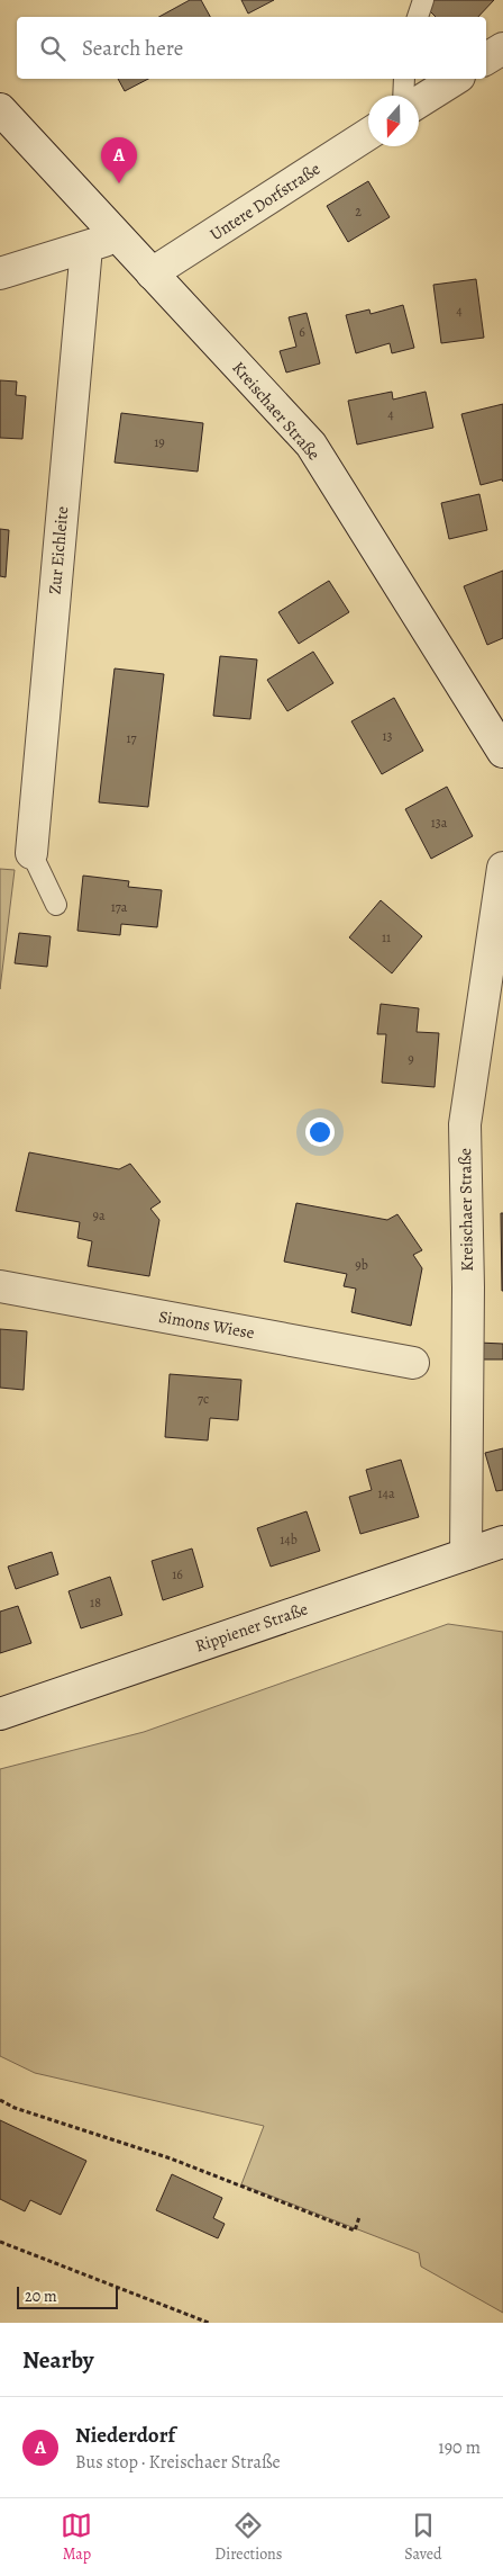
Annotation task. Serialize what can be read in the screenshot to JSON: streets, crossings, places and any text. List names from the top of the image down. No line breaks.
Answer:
{"streets":{"street":["Untere Dorfstraße","Kreischaer Straße","Zur Eichleite","Simons Wiese","Rippiener Straße"]},"crossings":[["Untere Dorfstraße","Kreischaer Straße"],["Kreischaer Straße","Rippiener Straße"]],"house_numbers":["2","4","6","4","19","13","17","13a","17a","11","9","9a","9b","7c","14a","14b","16","18"],"scale_bar":"20 m","north":"bottom","page":{"search":"Search here","pins":"A","scale":"20 m","heading":"Nearby","list":[{"mark":"A","name":"Niederdorf","note":"Bus stop · Kreischaer Straße","value":"190 m"}],"nav":["Map","Directions","Saved"]}}
